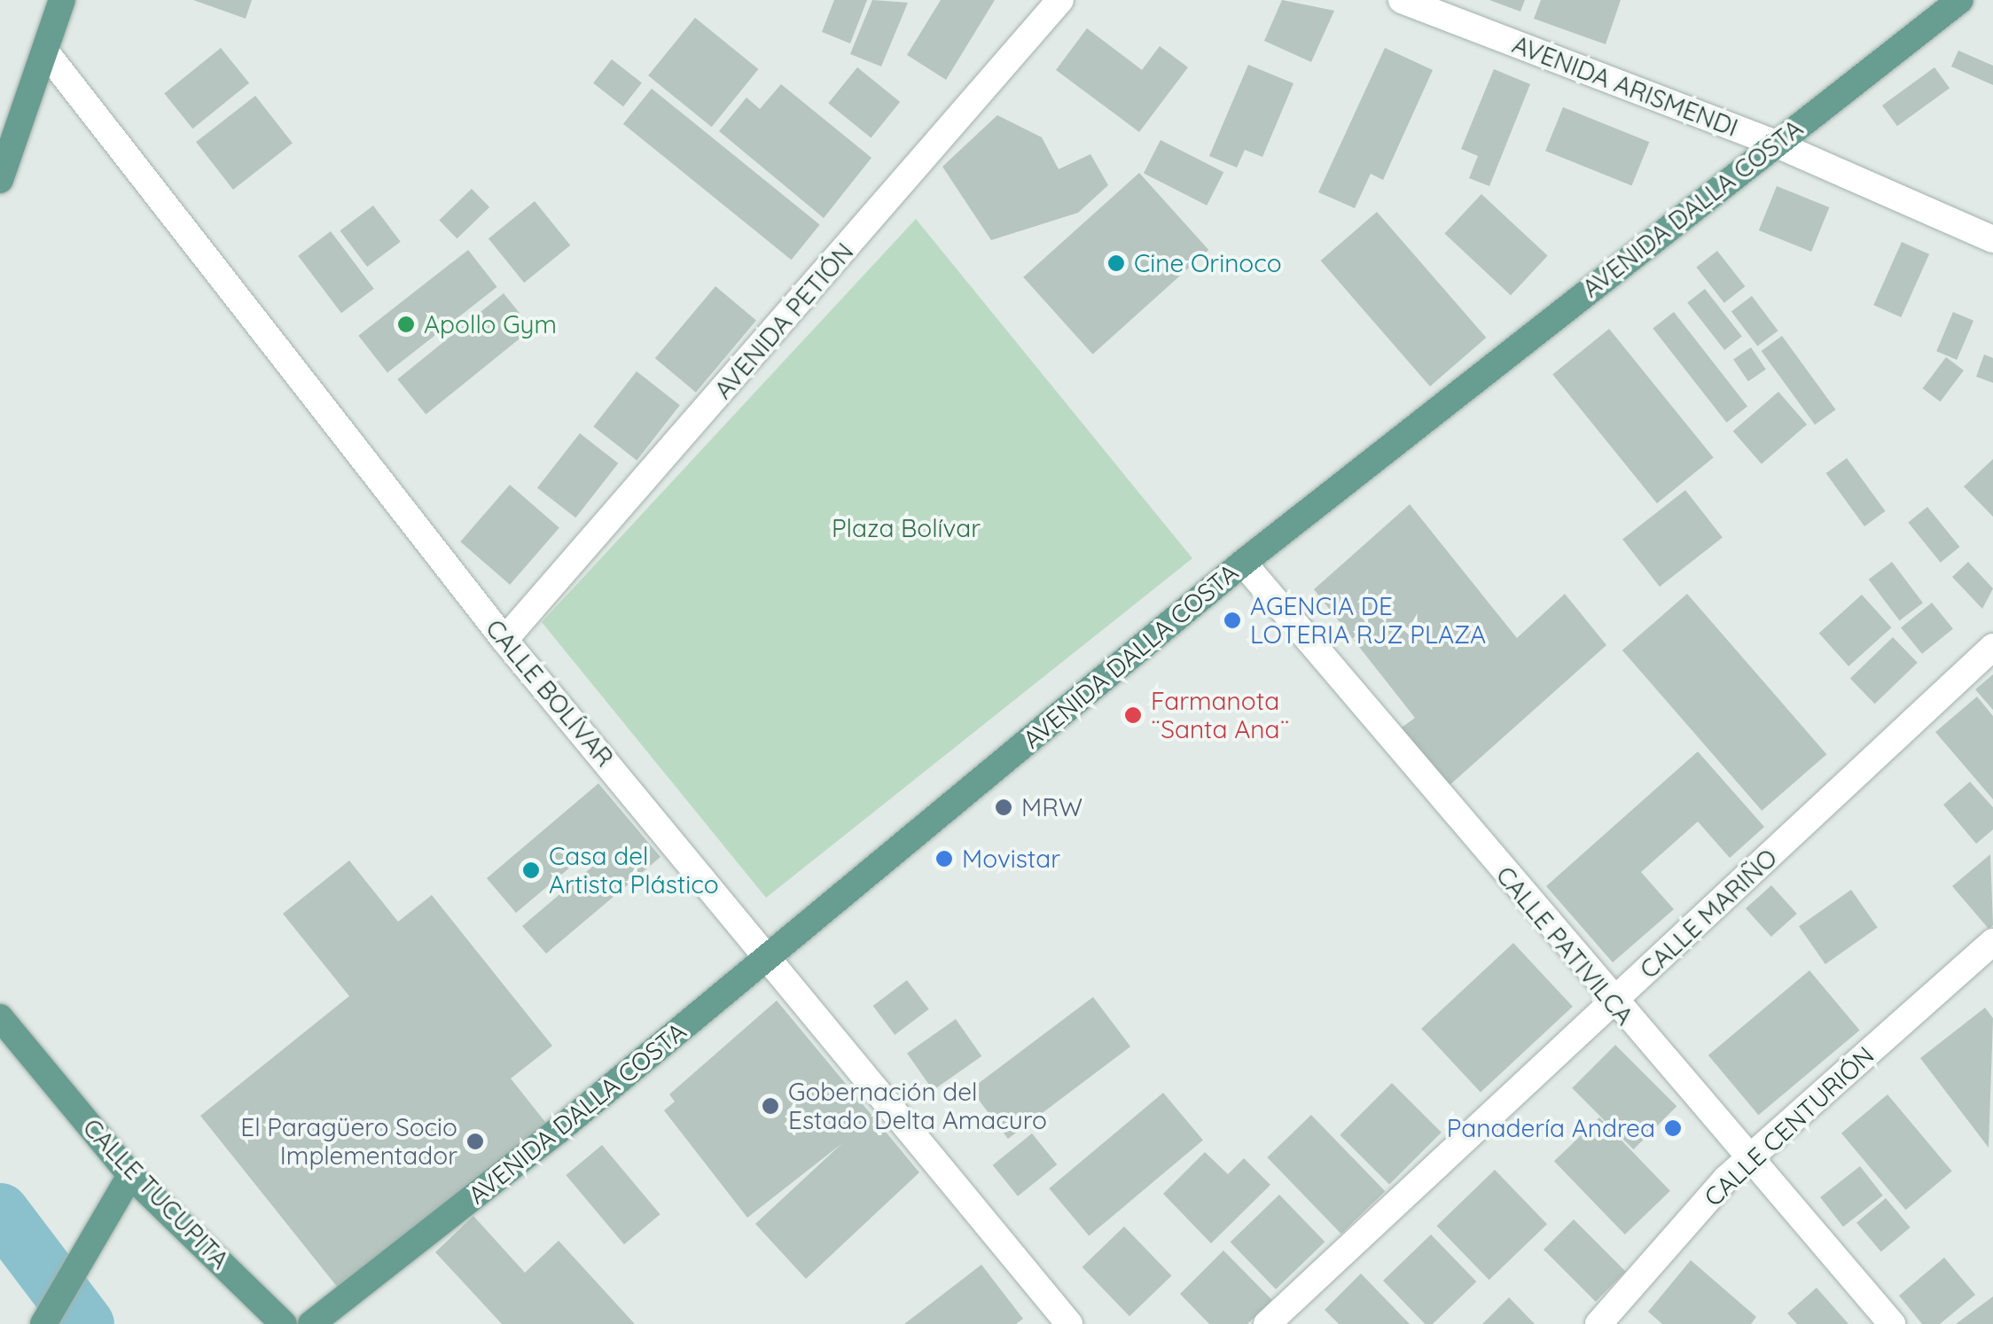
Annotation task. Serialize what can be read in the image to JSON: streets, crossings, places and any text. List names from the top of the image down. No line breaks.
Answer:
{"streets":{"main road":["AVENIDA DALLA COSTA","CALLE TUCUPITA"],"street":["AVENIDA ARISMENDI","AVENIDA PETIÓN","CALLE BOLÍVAR","CALLE MARIÑO","CALLE PATIVILCA","CALLE CENTURIÓN"]},"crossings":[["AVENIDA ARISMENDI","AVENIDA DALLA COSTA"],["AVENIDA DALLA COSTA","CALLE BOLÍVAR"],["AVENIDA DALLA COSTA","CALLE PATIVILCA"],["AVENIDA PETIÓN","CALLE BOLÍVAR"],["CALLE MARIÑO","CALLE PATIVILCA"],["CALLE PATIVILCA","CALLE CENTURIÓN"]],"parks":["Plaza Bolívar"],"places":["Cine Orinoco","Apollo Gym","AGENCIA DE LOTERIA RJZ PLAZA","Farmanota ¨Santa Ana¨","MRW","Movistar","Casa del Artista Plástico","Gobernación del Estado Delta Amacuro","Panadería Andrea","El Paragüero Socio Implementador"]}
